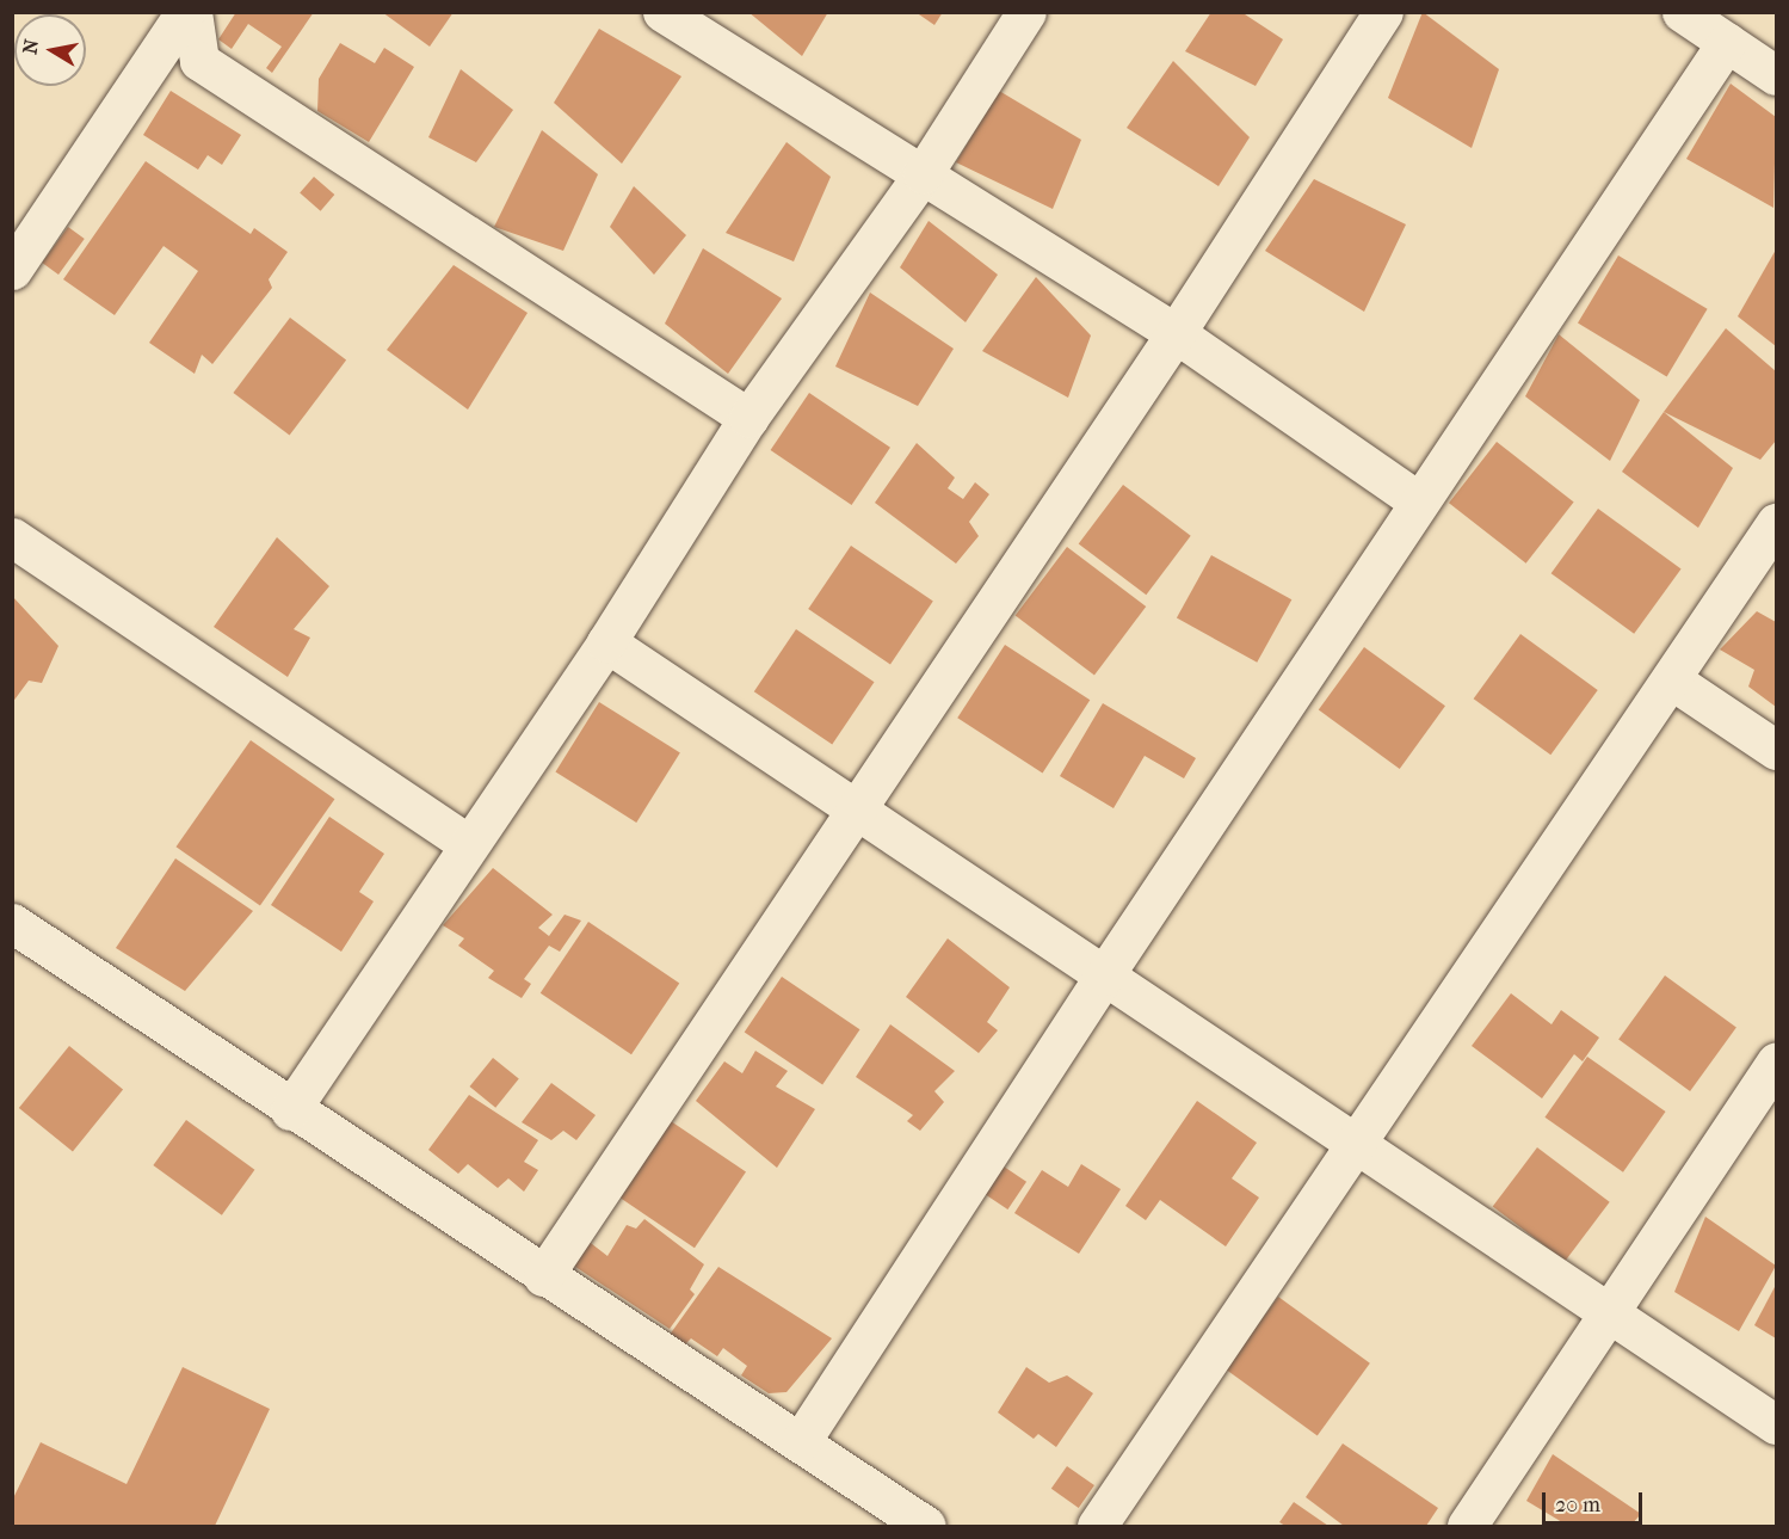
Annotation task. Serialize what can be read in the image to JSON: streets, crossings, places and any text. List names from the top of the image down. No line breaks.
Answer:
{"scale_bar":"20 m","north":"left"}
